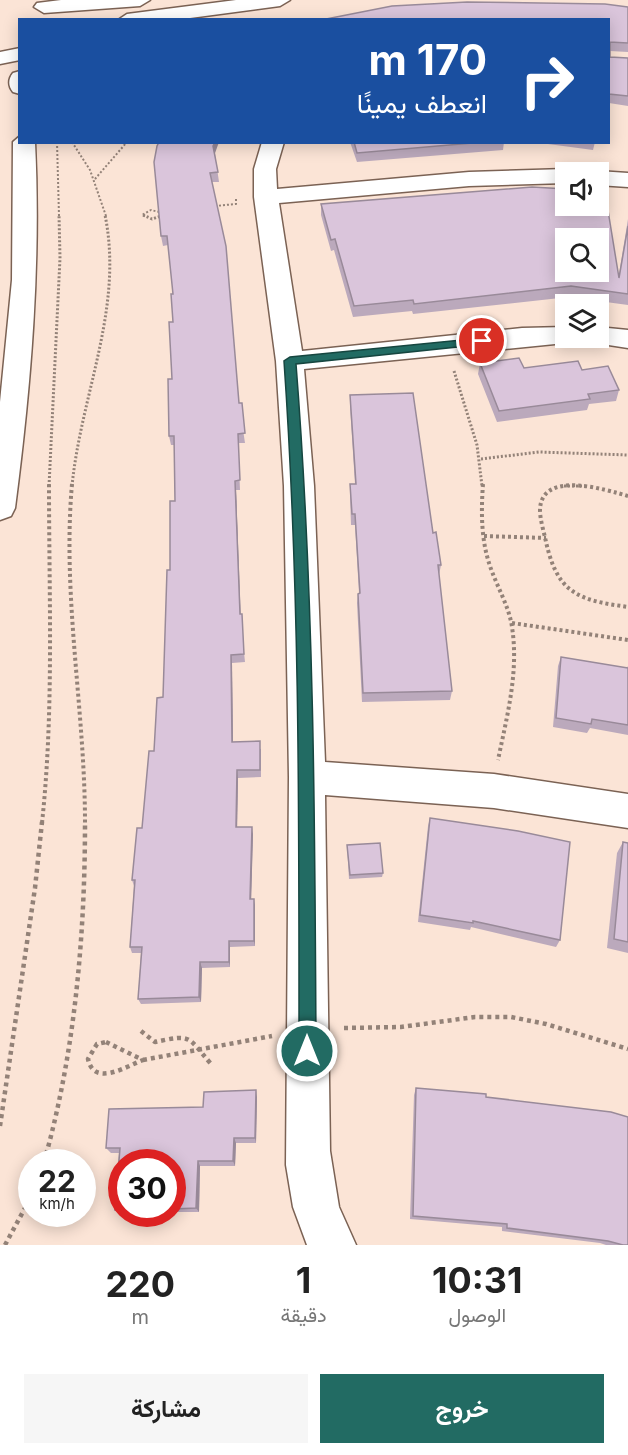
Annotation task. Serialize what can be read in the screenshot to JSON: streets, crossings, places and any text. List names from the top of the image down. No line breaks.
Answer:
{"page":{"turn":["170 m","انعطف يمينًا"],"speed":"22 km/h","limit":"30","eta":["10:31","الوصول","1","دقيقة","220","m"],"buttons":["خروج","مشاركة"]}}
